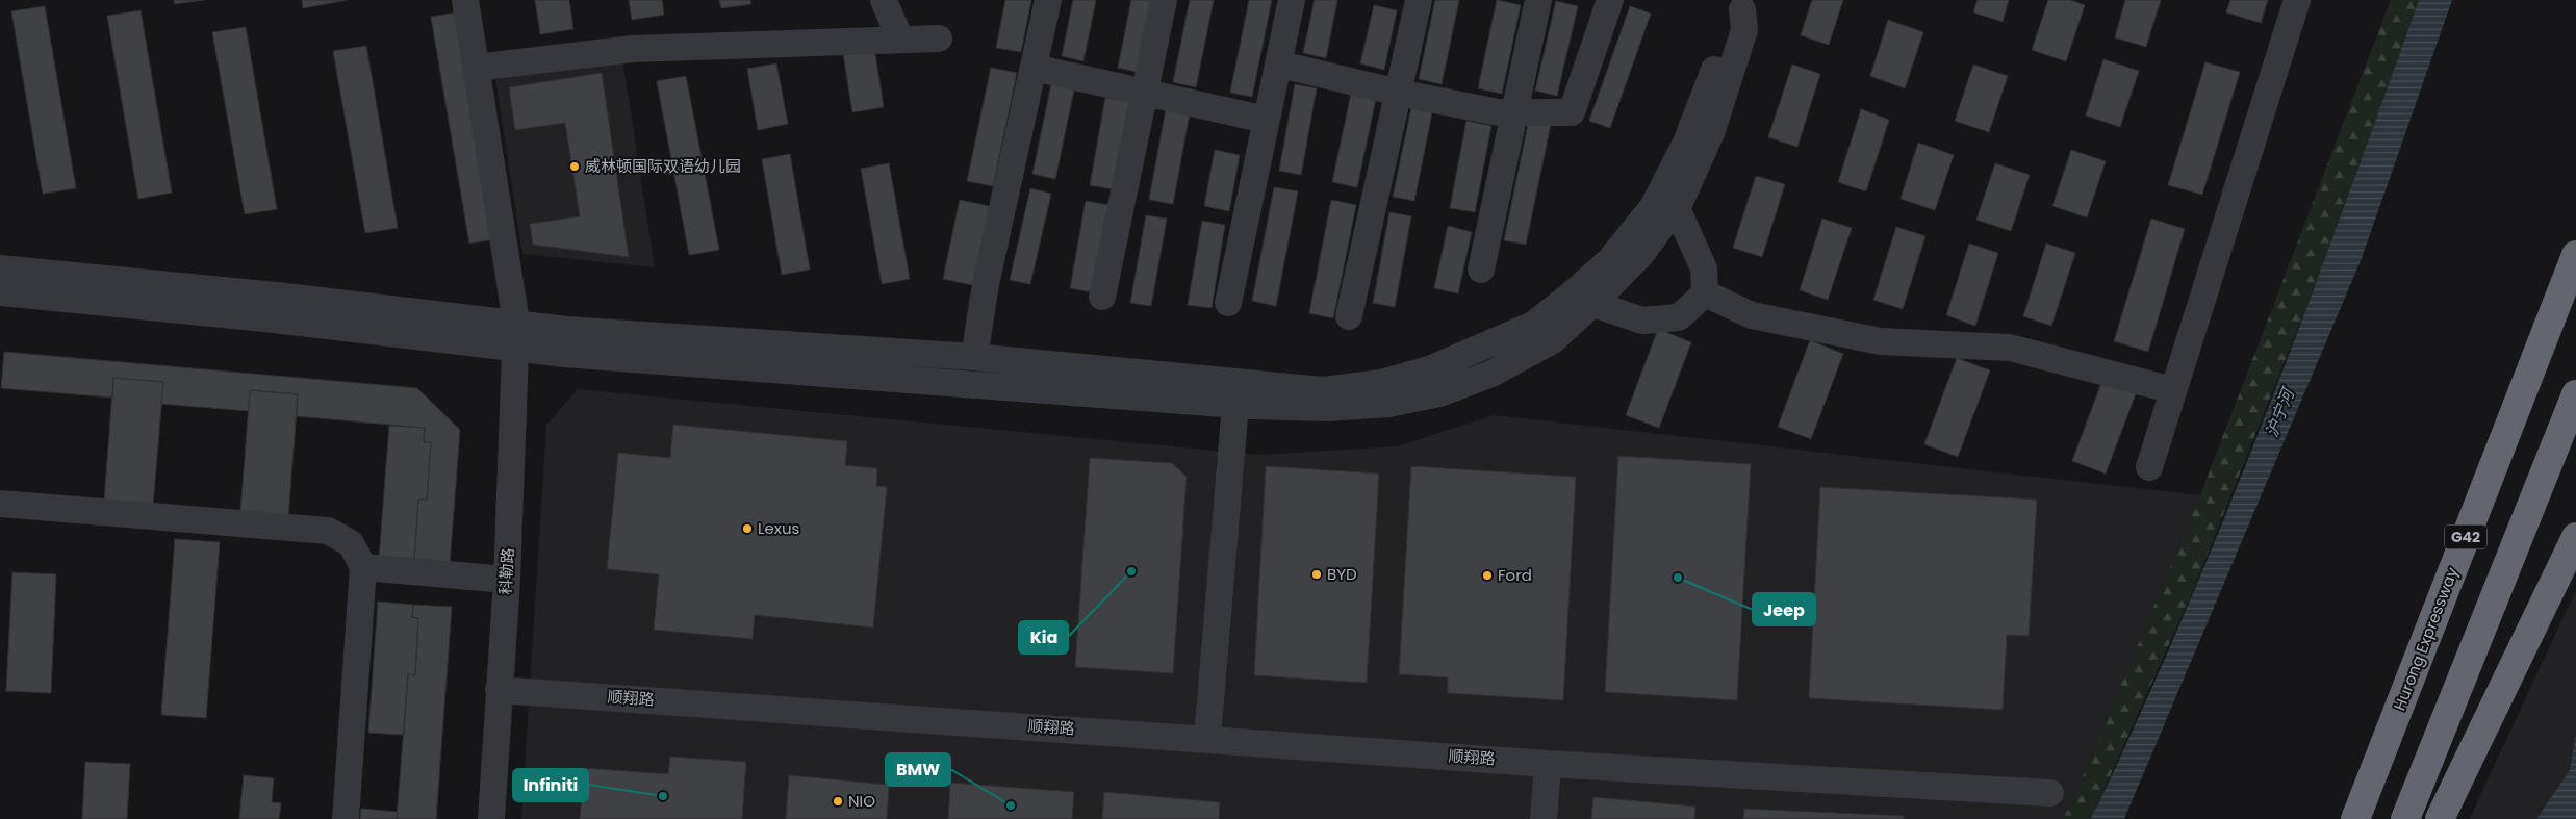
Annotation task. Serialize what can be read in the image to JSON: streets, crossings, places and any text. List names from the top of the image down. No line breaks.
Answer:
{"streets":{"highway":["G42","Hurong Expressway"],"street":["科勒路","顺翔路"]},"crossings":[["科勒路","顺翔路"]],"water":["沪宁河"],"places":["威林顿国际双语幼儿园","Lexus","Kia","BYD","Ford","Jeep","Infiniti","NIO","BMW"]}
